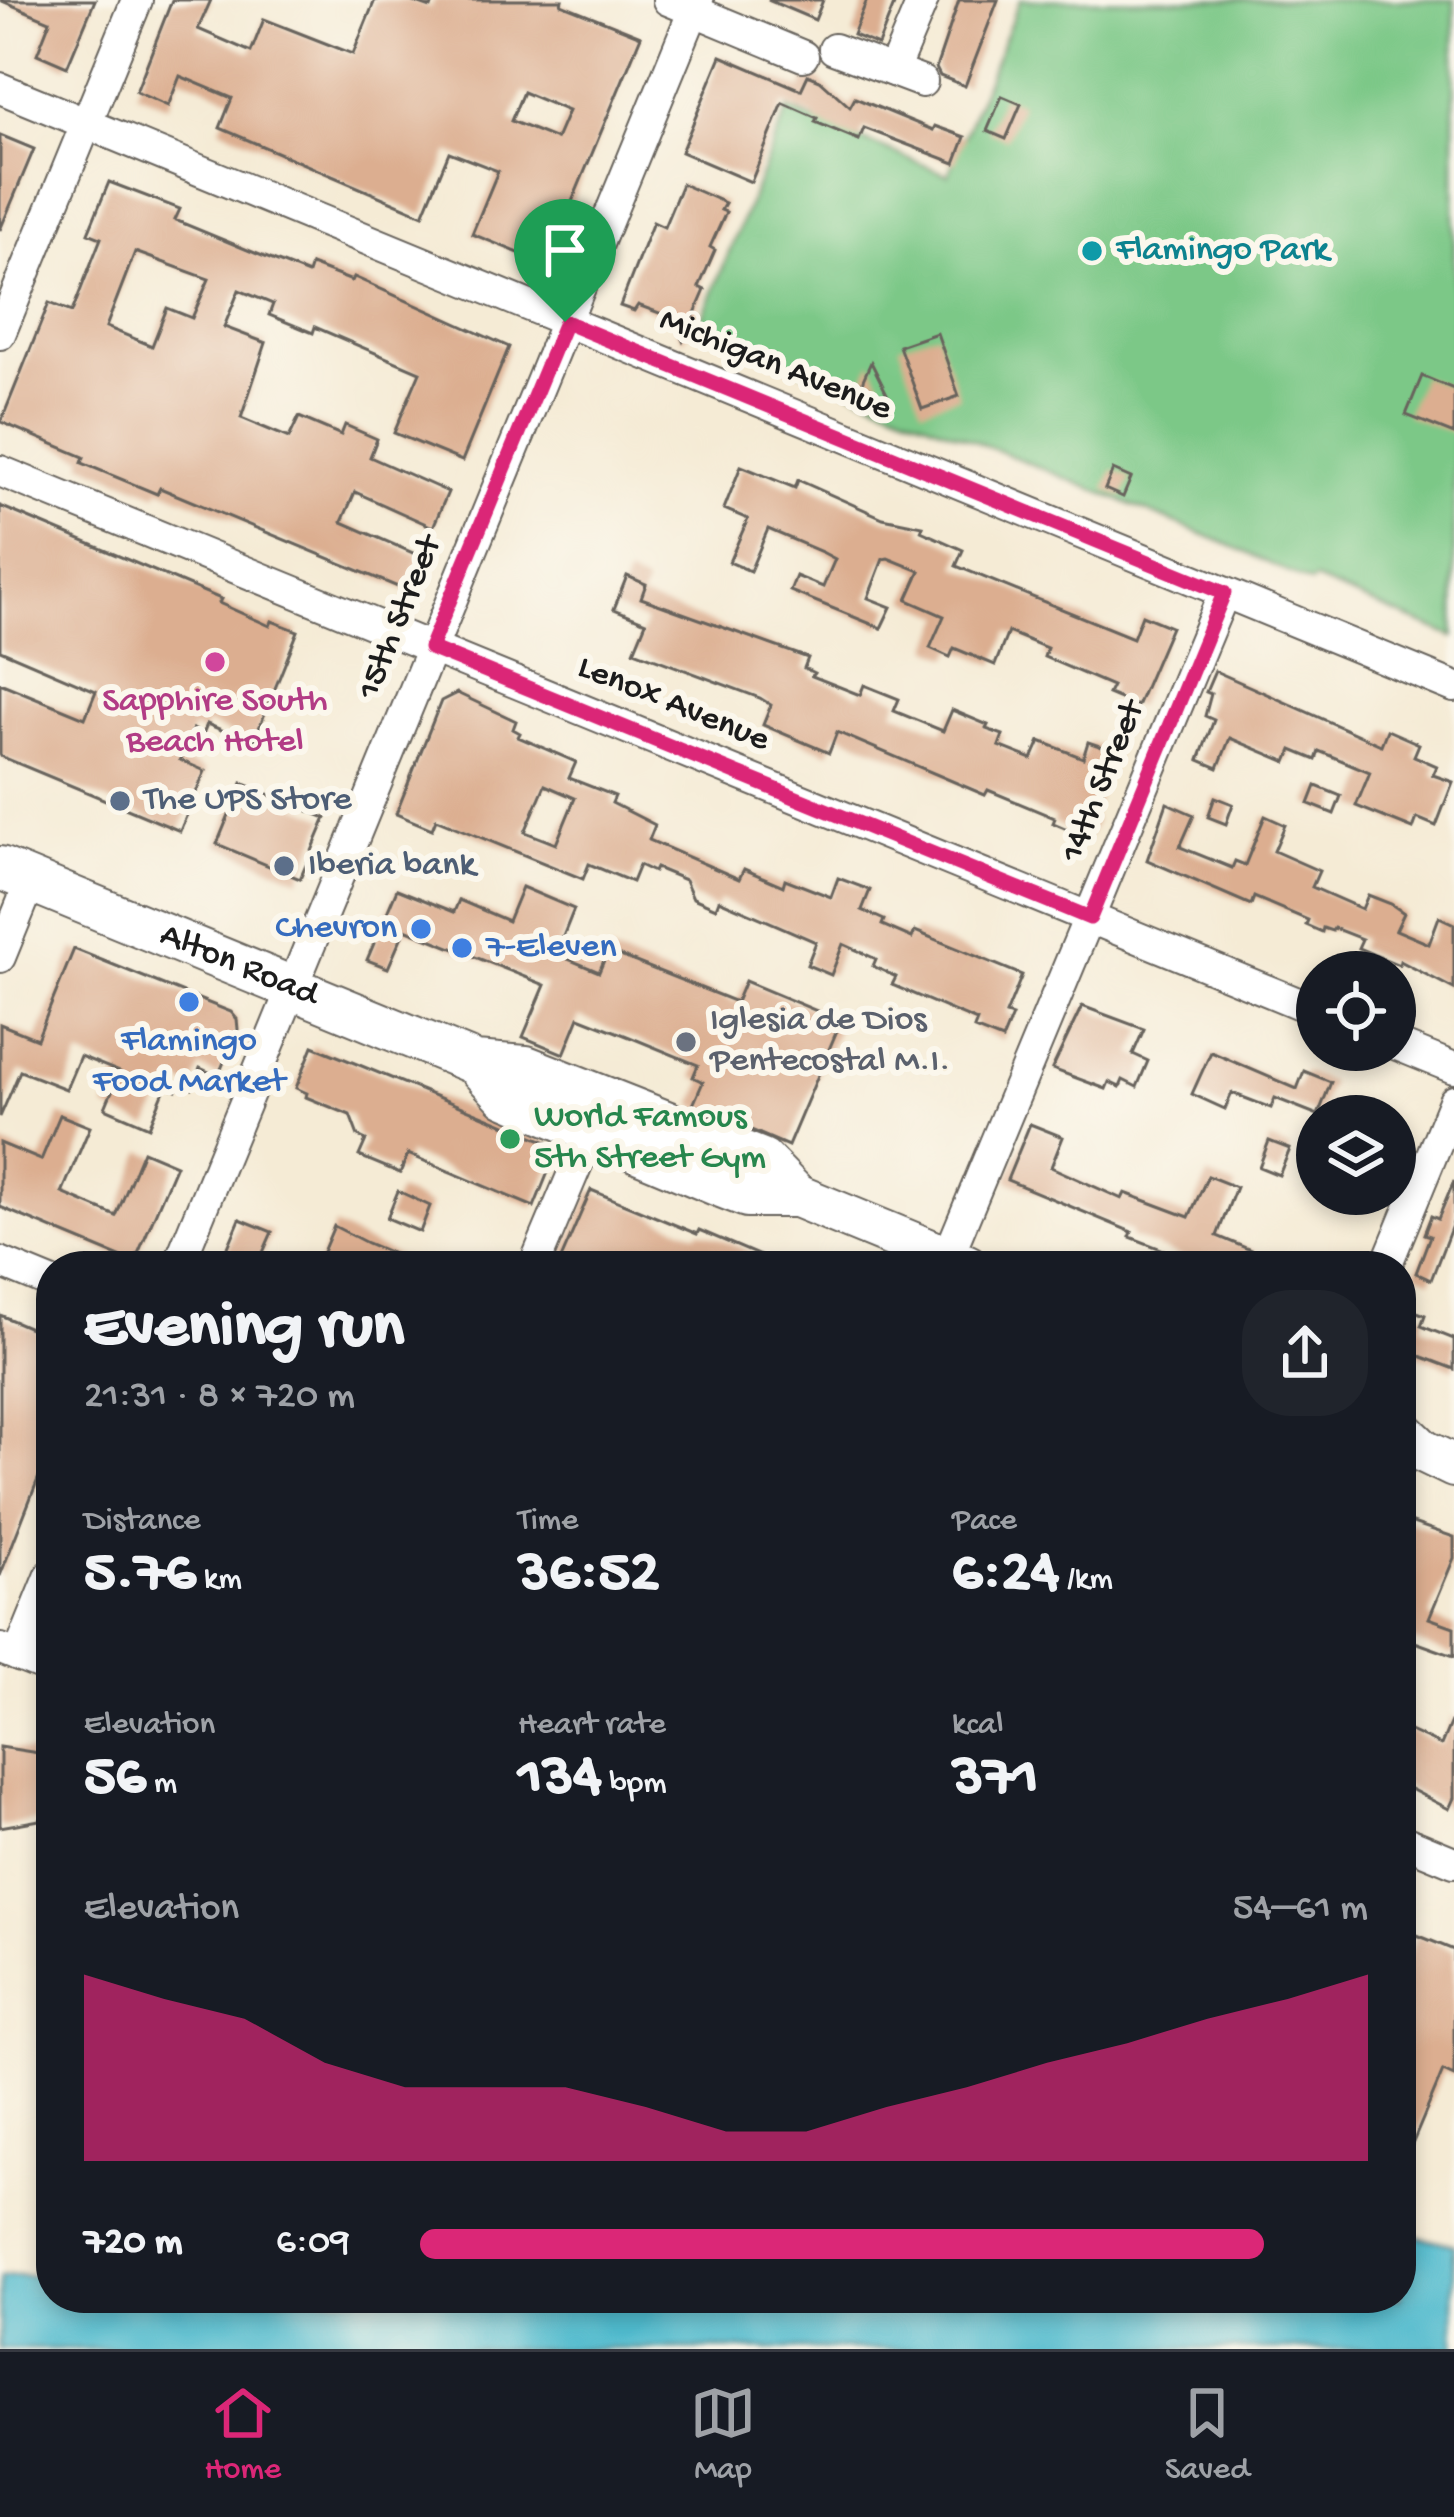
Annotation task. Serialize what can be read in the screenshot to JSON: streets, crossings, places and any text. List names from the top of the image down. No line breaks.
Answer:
{"streets":{"highway":["Alton Road"],"street":["Michigan Avenue","15th Street","Lenox Avenue","14th Street"]},"crossings":[["Michigan Avenue","15th Street"],["Michigan Avenue","14th Street"],["15th Street","Lenox Avenue"],["15th Street","Alton Road"],["Lenox Avenue","14th Street"]],"places":["Flamingo Park","Sapphire South Beach Hotel","The UPS Store","Iberia bank","Chevron","7-Eleven","Flamingo Food Market","Iglesia de Dios Pentecostal M.I.","World Famous 5th Street Gym"],"page":{"heading":["Evening run","21:31 · 8 × 720 m"],"stats":[["Distance","5.76 km"],["Time","36:52"],["Pace","6:24 /km"],["Elevation","56 m"],["Heart rate","134 bpm"],["kcal","371"]],"chart":["Elevation","54–61 m"],"list":[{"name":"720 m","note":"6:09"}],"tabs":["Home","Map","Saved"]}}
